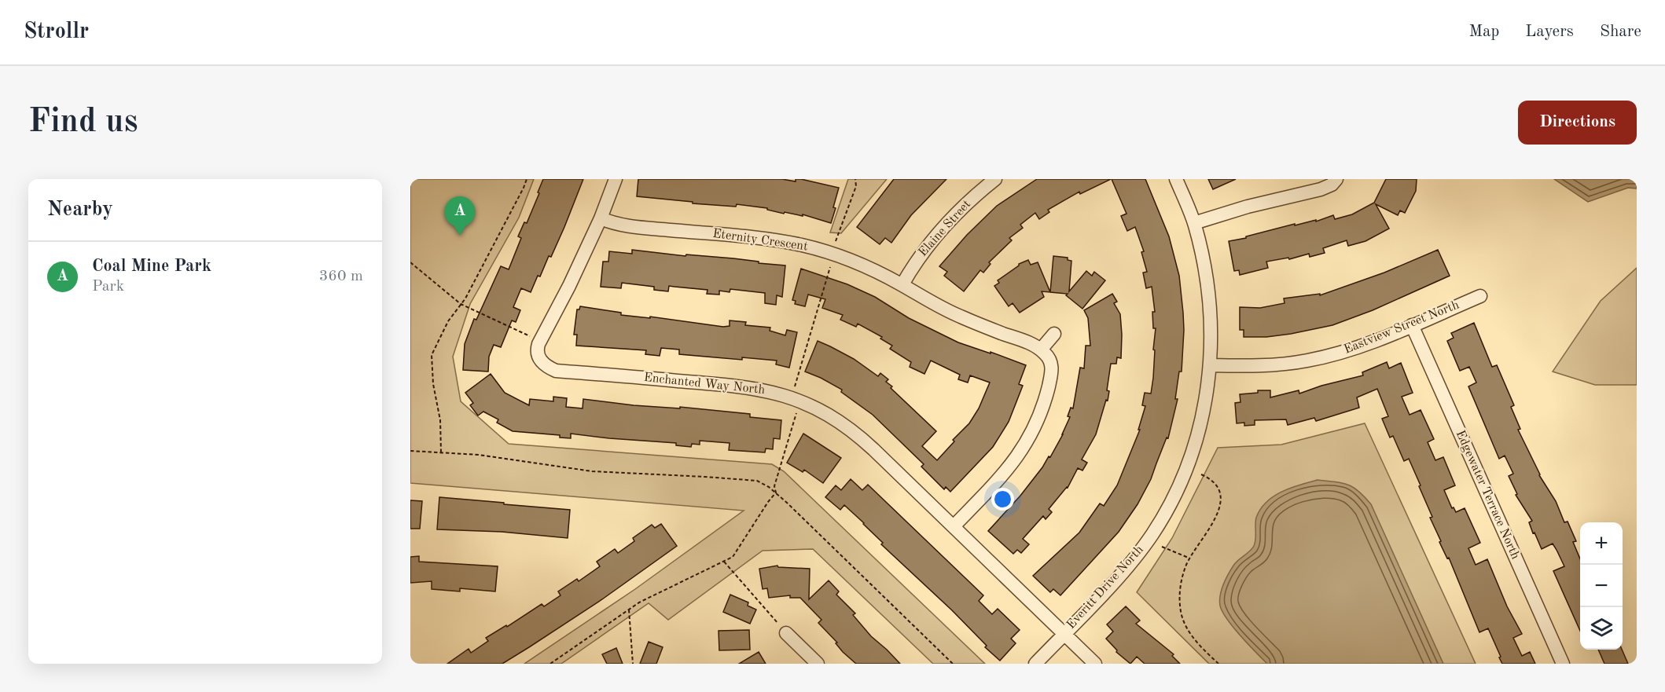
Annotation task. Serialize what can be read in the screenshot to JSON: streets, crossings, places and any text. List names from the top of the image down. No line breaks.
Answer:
{"streets":{"street":["Elaine Street","Eternity Crescent","Eastview Street North","Enchanted Way North","Edgewater Terrace North","Everitt Drive North"]},"crossings":[["Elaine Street","Eternity Crescent"],["Eternity Crescent","Enchanted Way North"],["Eastview Street North","Edgewater Terrace North"],["Eastview Street North","Everitt Drive North"],["Enchanted Way North","Everitt Drive North"]],"page":{"header":"Strollr","nav":["Map","Layers","Share"],"buttons":"Directions","title":"Find us","heading":"Nearby","pins":"A","list":[{"mark":"A","name":"Coal Mine Park","note":"Park","value":"360 m"}],"map_buttons":["+","−"]}}
